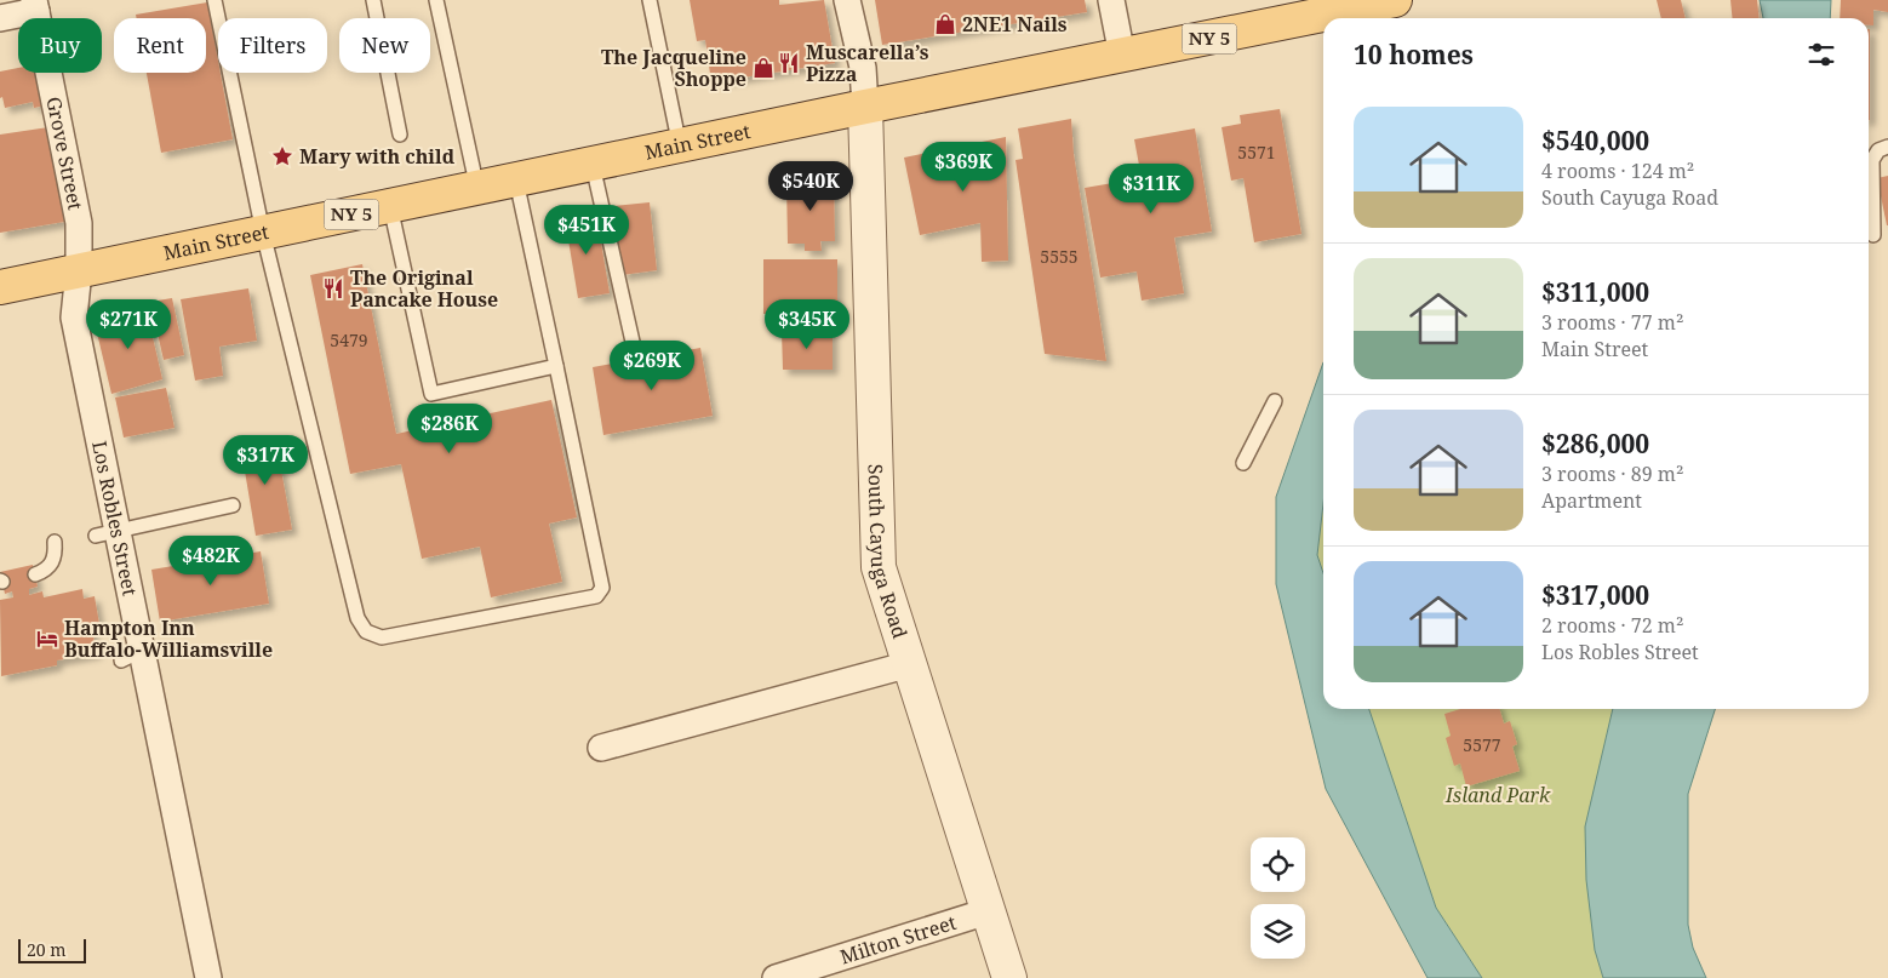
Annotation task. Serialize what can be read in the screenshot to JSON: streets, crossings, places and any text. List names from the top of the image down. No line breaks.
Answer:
{"streets":{"main road":["NY 5","Main Street"],"street":["Grove Street","Los Robles Street","South Cayuga Road","Milton Street"]},"crossings":[["Main Street","Grove Street"],["Main Street","Los Robles Street"],["Main Street","South Cayuga Road"],["Grove Street","Los Robles Street"],["South Cayuga Road","Milton Street"]],"parks":["Island Park"],"places":{"shop":["2NE1 Nails","The Jacqueline Shoppe"],"restaurant":["Muscarella’s Pizza","The Original Pancake House"],"place":["Mary with child"],"hotel":["Hampton Inn Buffalo-Williamsville"]},"house_numbers":["5571","5555","5479","5577"],"scale_bar":"20 m","page":{"chip":["Buy","Rent","Filters","New"],"heading":"10 homes","list":[{"name":"$540,000","note":"4 rooms · 124 m² · South Cayuga Road"},{"name":"$311,000","note":"3 rooms · 77 m² · Main Street"},{"name":"$286,000","note":"3 rooms · 89 m² · Apartment"},{"name":"$317,000","note":"2 rooms · 72 m² · Los Robles Street"}],"price":["$369K","$540K","$311K","$451K","$271K","$345K","$269K","$286K","$317K","$482K"],"scale":"20 m"}}
